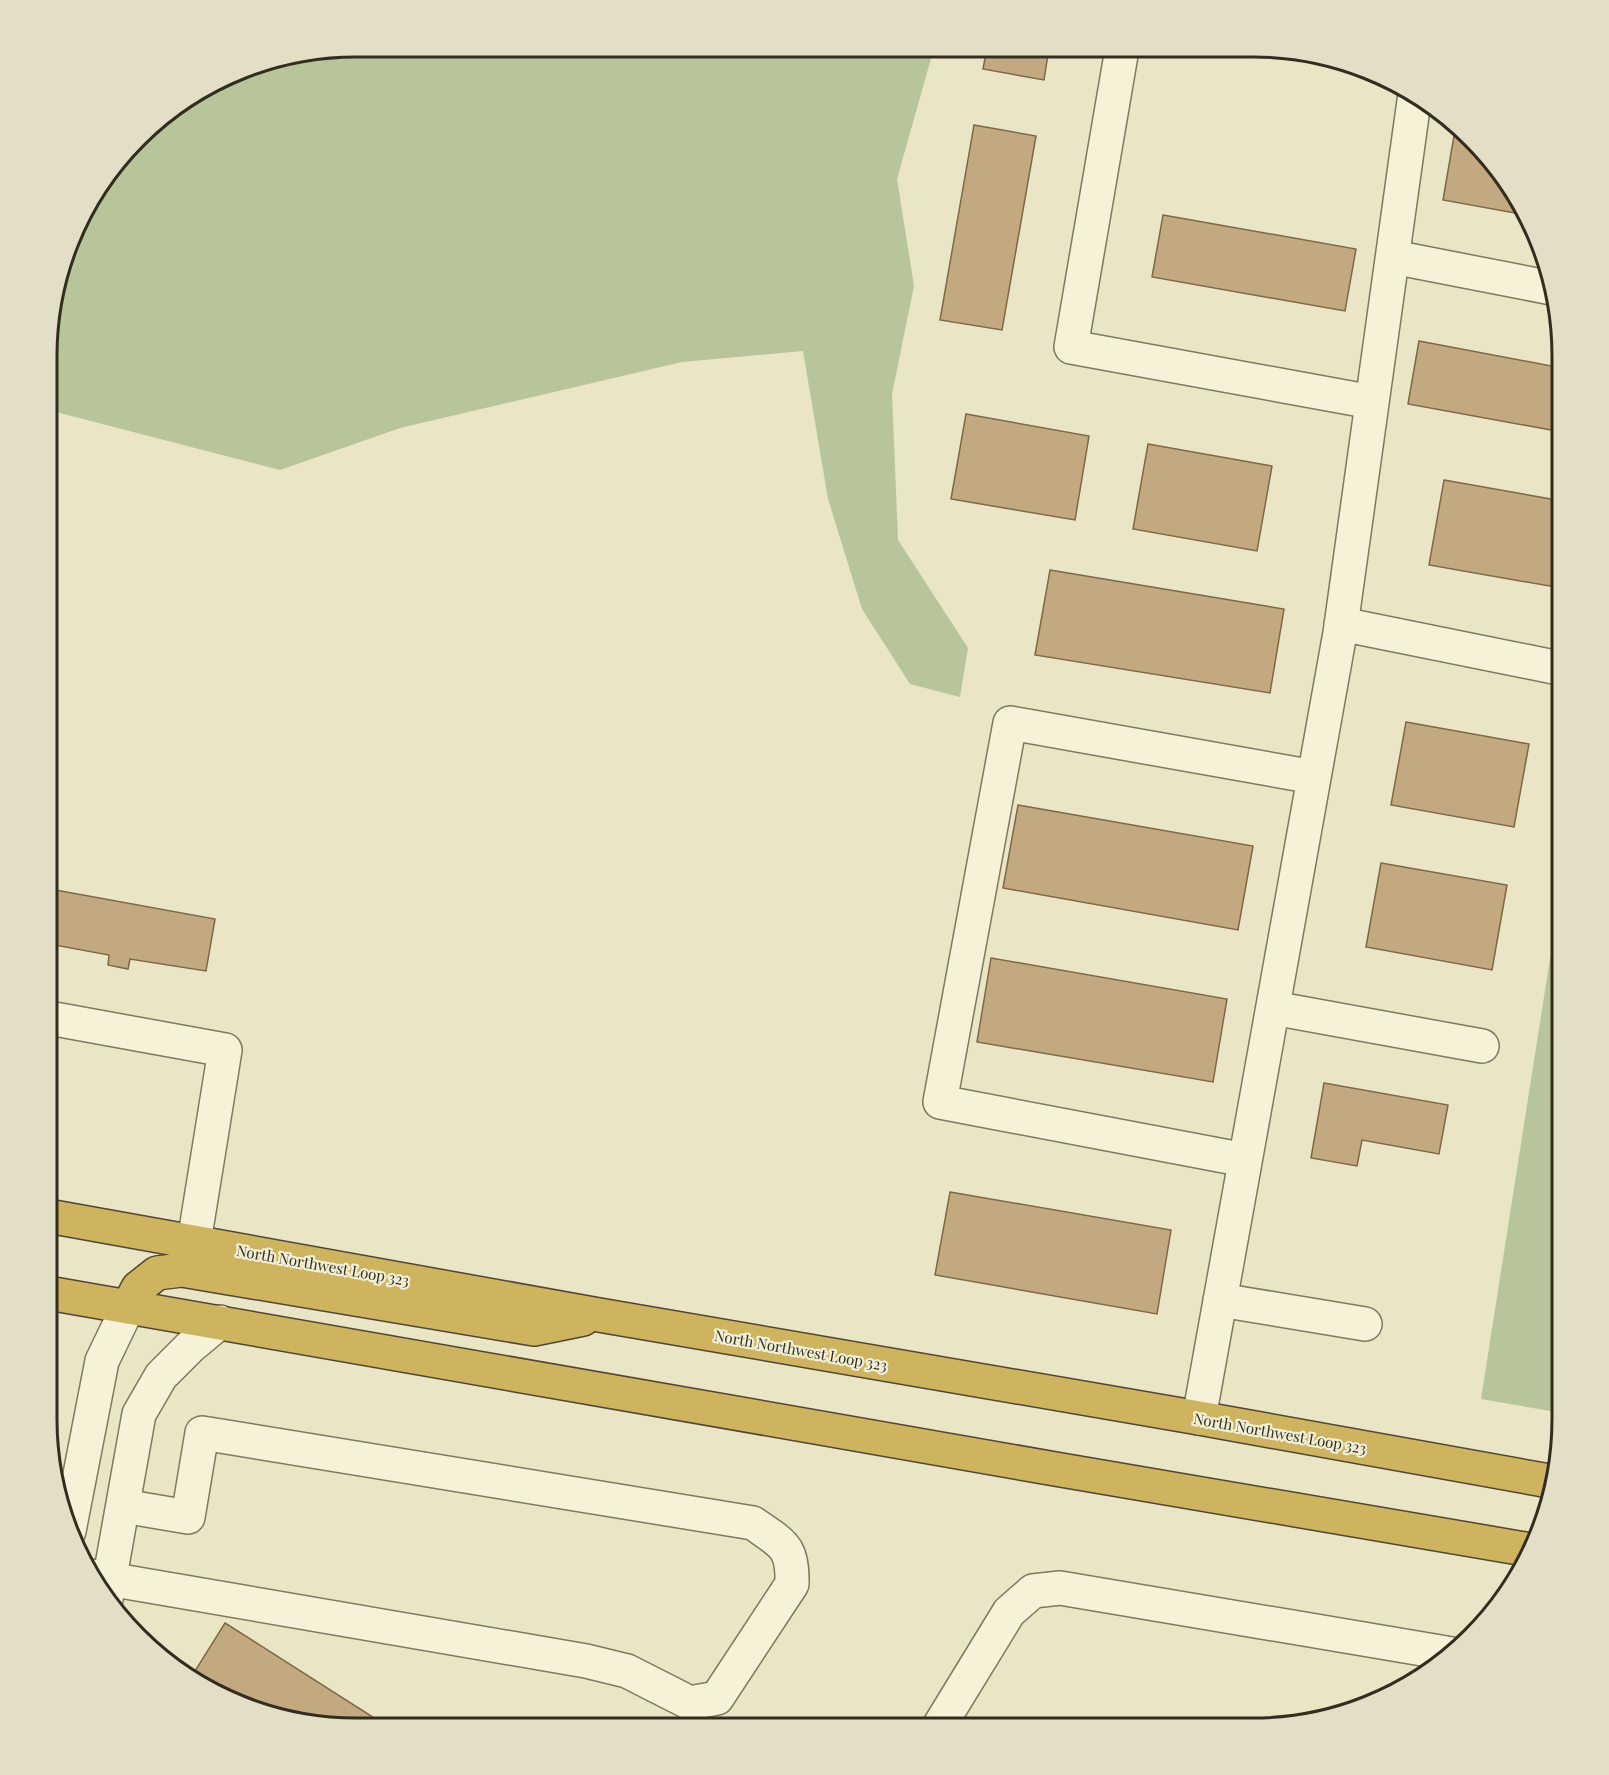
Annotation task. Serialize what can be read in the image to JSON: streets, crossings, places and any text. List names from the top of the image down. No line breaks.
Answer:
{"streets":{"highway":["North Northwest Loop 323"]}}
